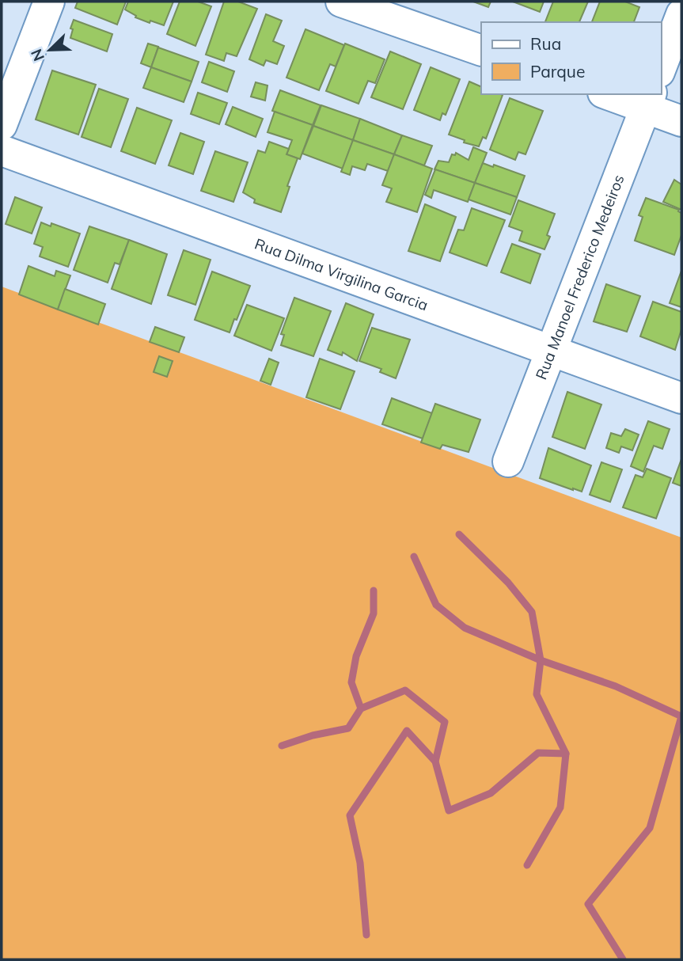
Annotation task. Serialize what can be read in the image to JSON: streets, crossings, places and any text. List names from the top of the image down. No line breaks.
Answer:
{"streets":{"street":["Rua Dilma Virgilina Garcia","Rua Manoel Frederico Medeiros"]},"crossings":[["Rua Dilma Virgilina Garcia","Rua Manoel Frederico Medeiros"]],"legend":["Rua","Parque"],"north":"bottom left"}
